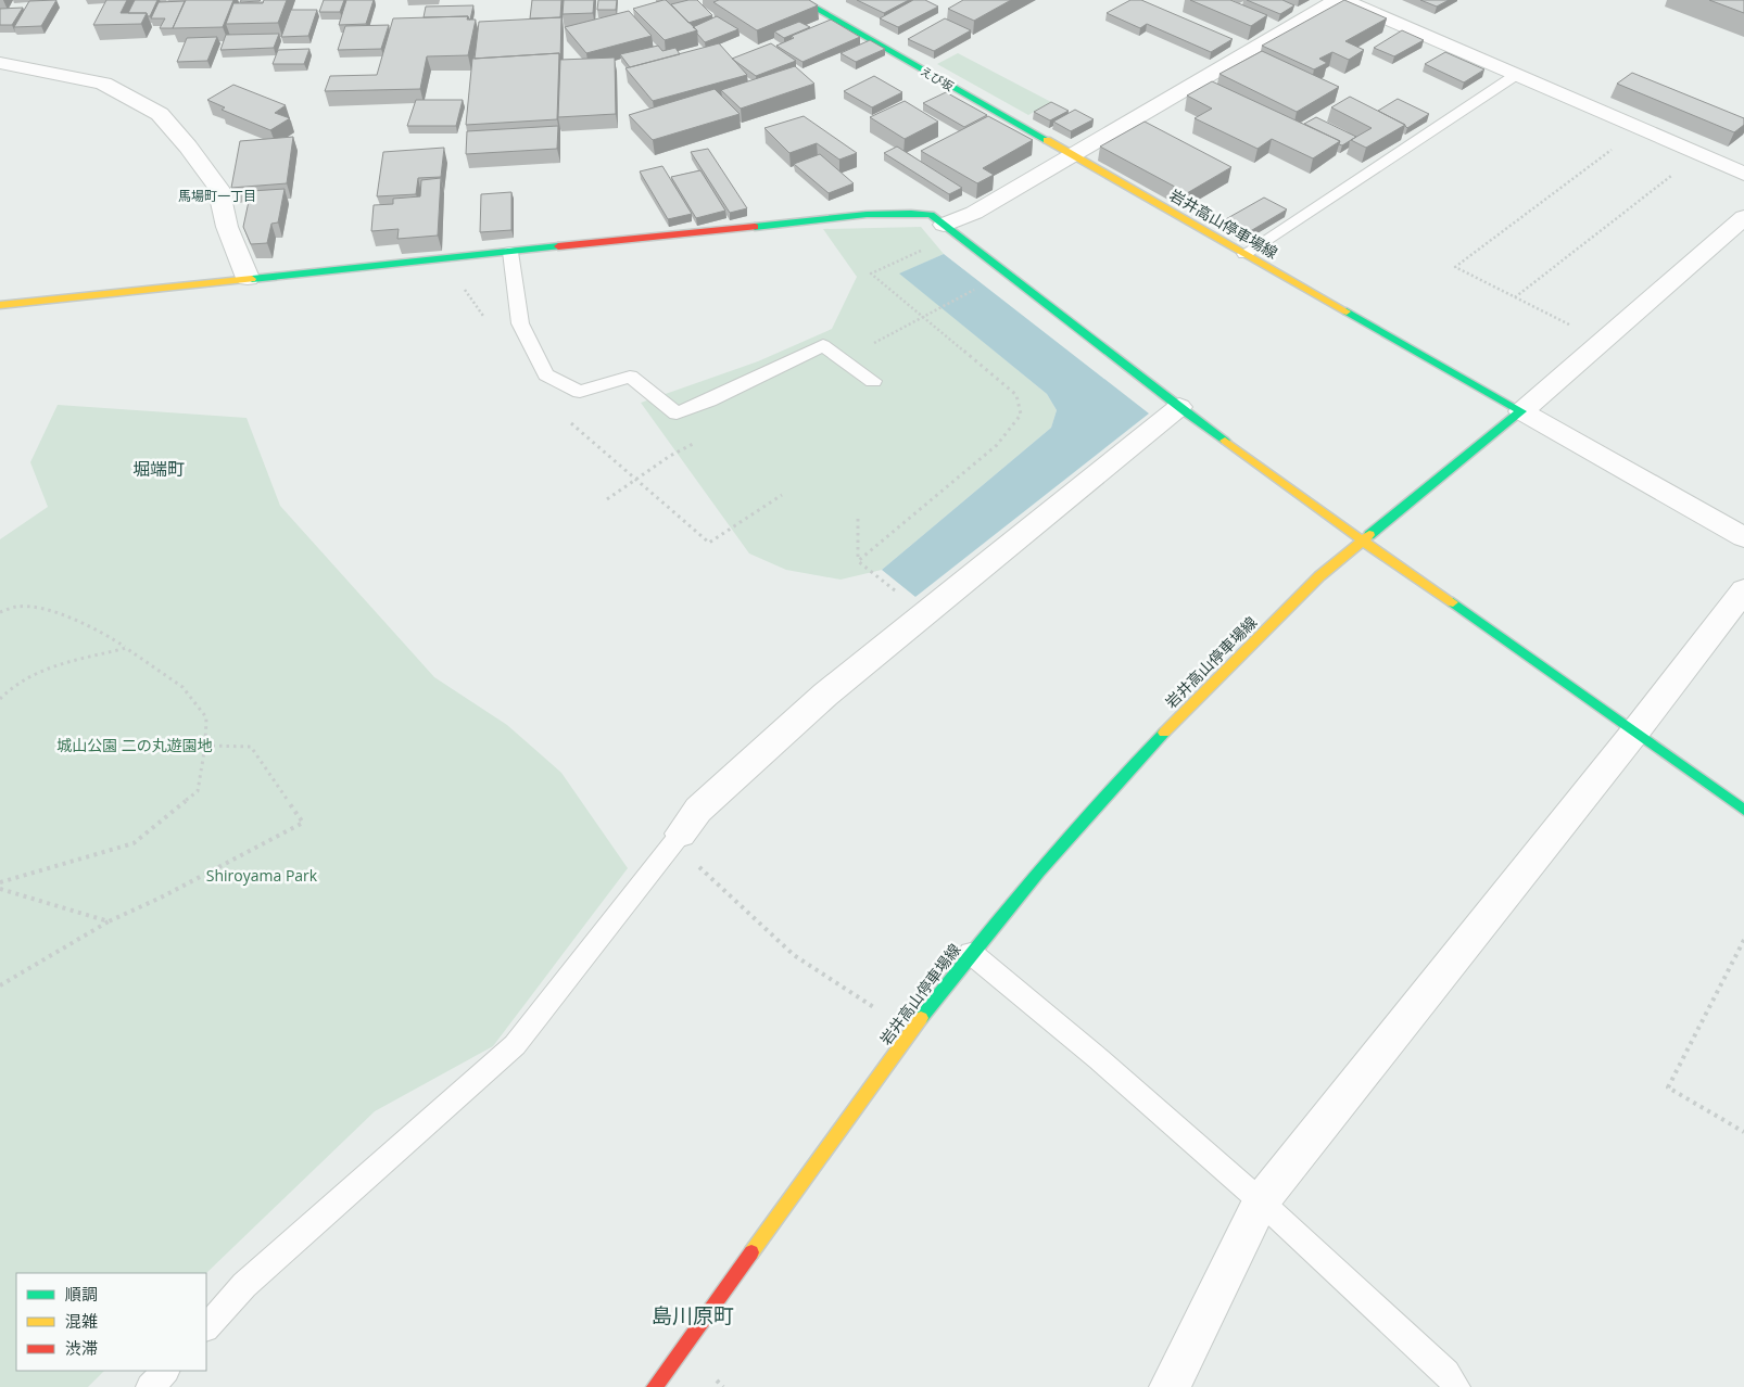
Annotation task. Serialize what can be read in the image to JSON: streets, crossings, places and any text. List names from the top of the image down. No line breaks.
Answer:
{"streets":{"main road":["えび坂","岩井高山停車場線"]},"crossings":[["えび坂","岩井高山停車場線"]],"districts":["馬場町一丁目","堀端町","島川原町"],"parks":["城山公園 二の丸遊園地","Shiroyama Park"],"legend":["順調","混雑","渋滞"]}
